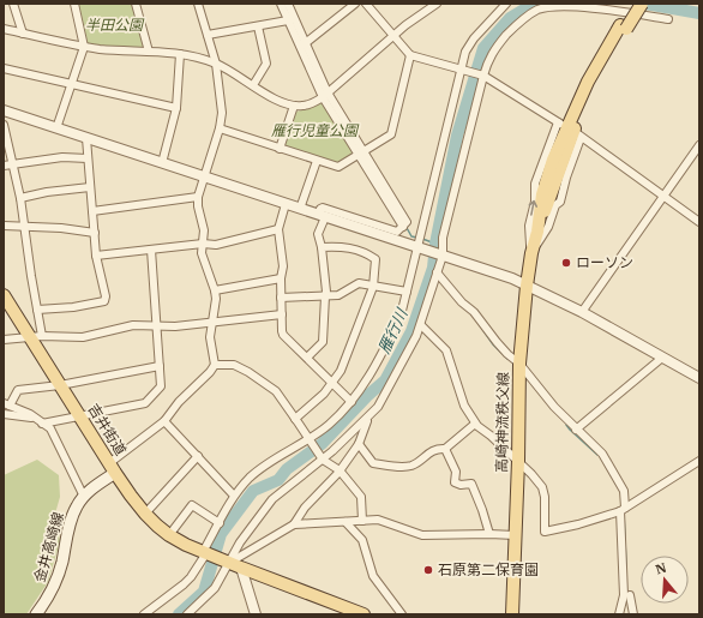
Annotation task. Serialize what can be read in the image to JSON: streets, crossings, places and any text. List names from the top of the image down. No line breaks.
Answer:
{"streets":{"main road":["高崎神流秩父線","吉井街道","金井高崎線"]},"crossings":[["吉井街道","金井高崎線"]],"water":["雁行川"],"parks":["半田公園","雁行児童公園"],"places":["ローソン","石原第二保育園"],"north":"top"}
